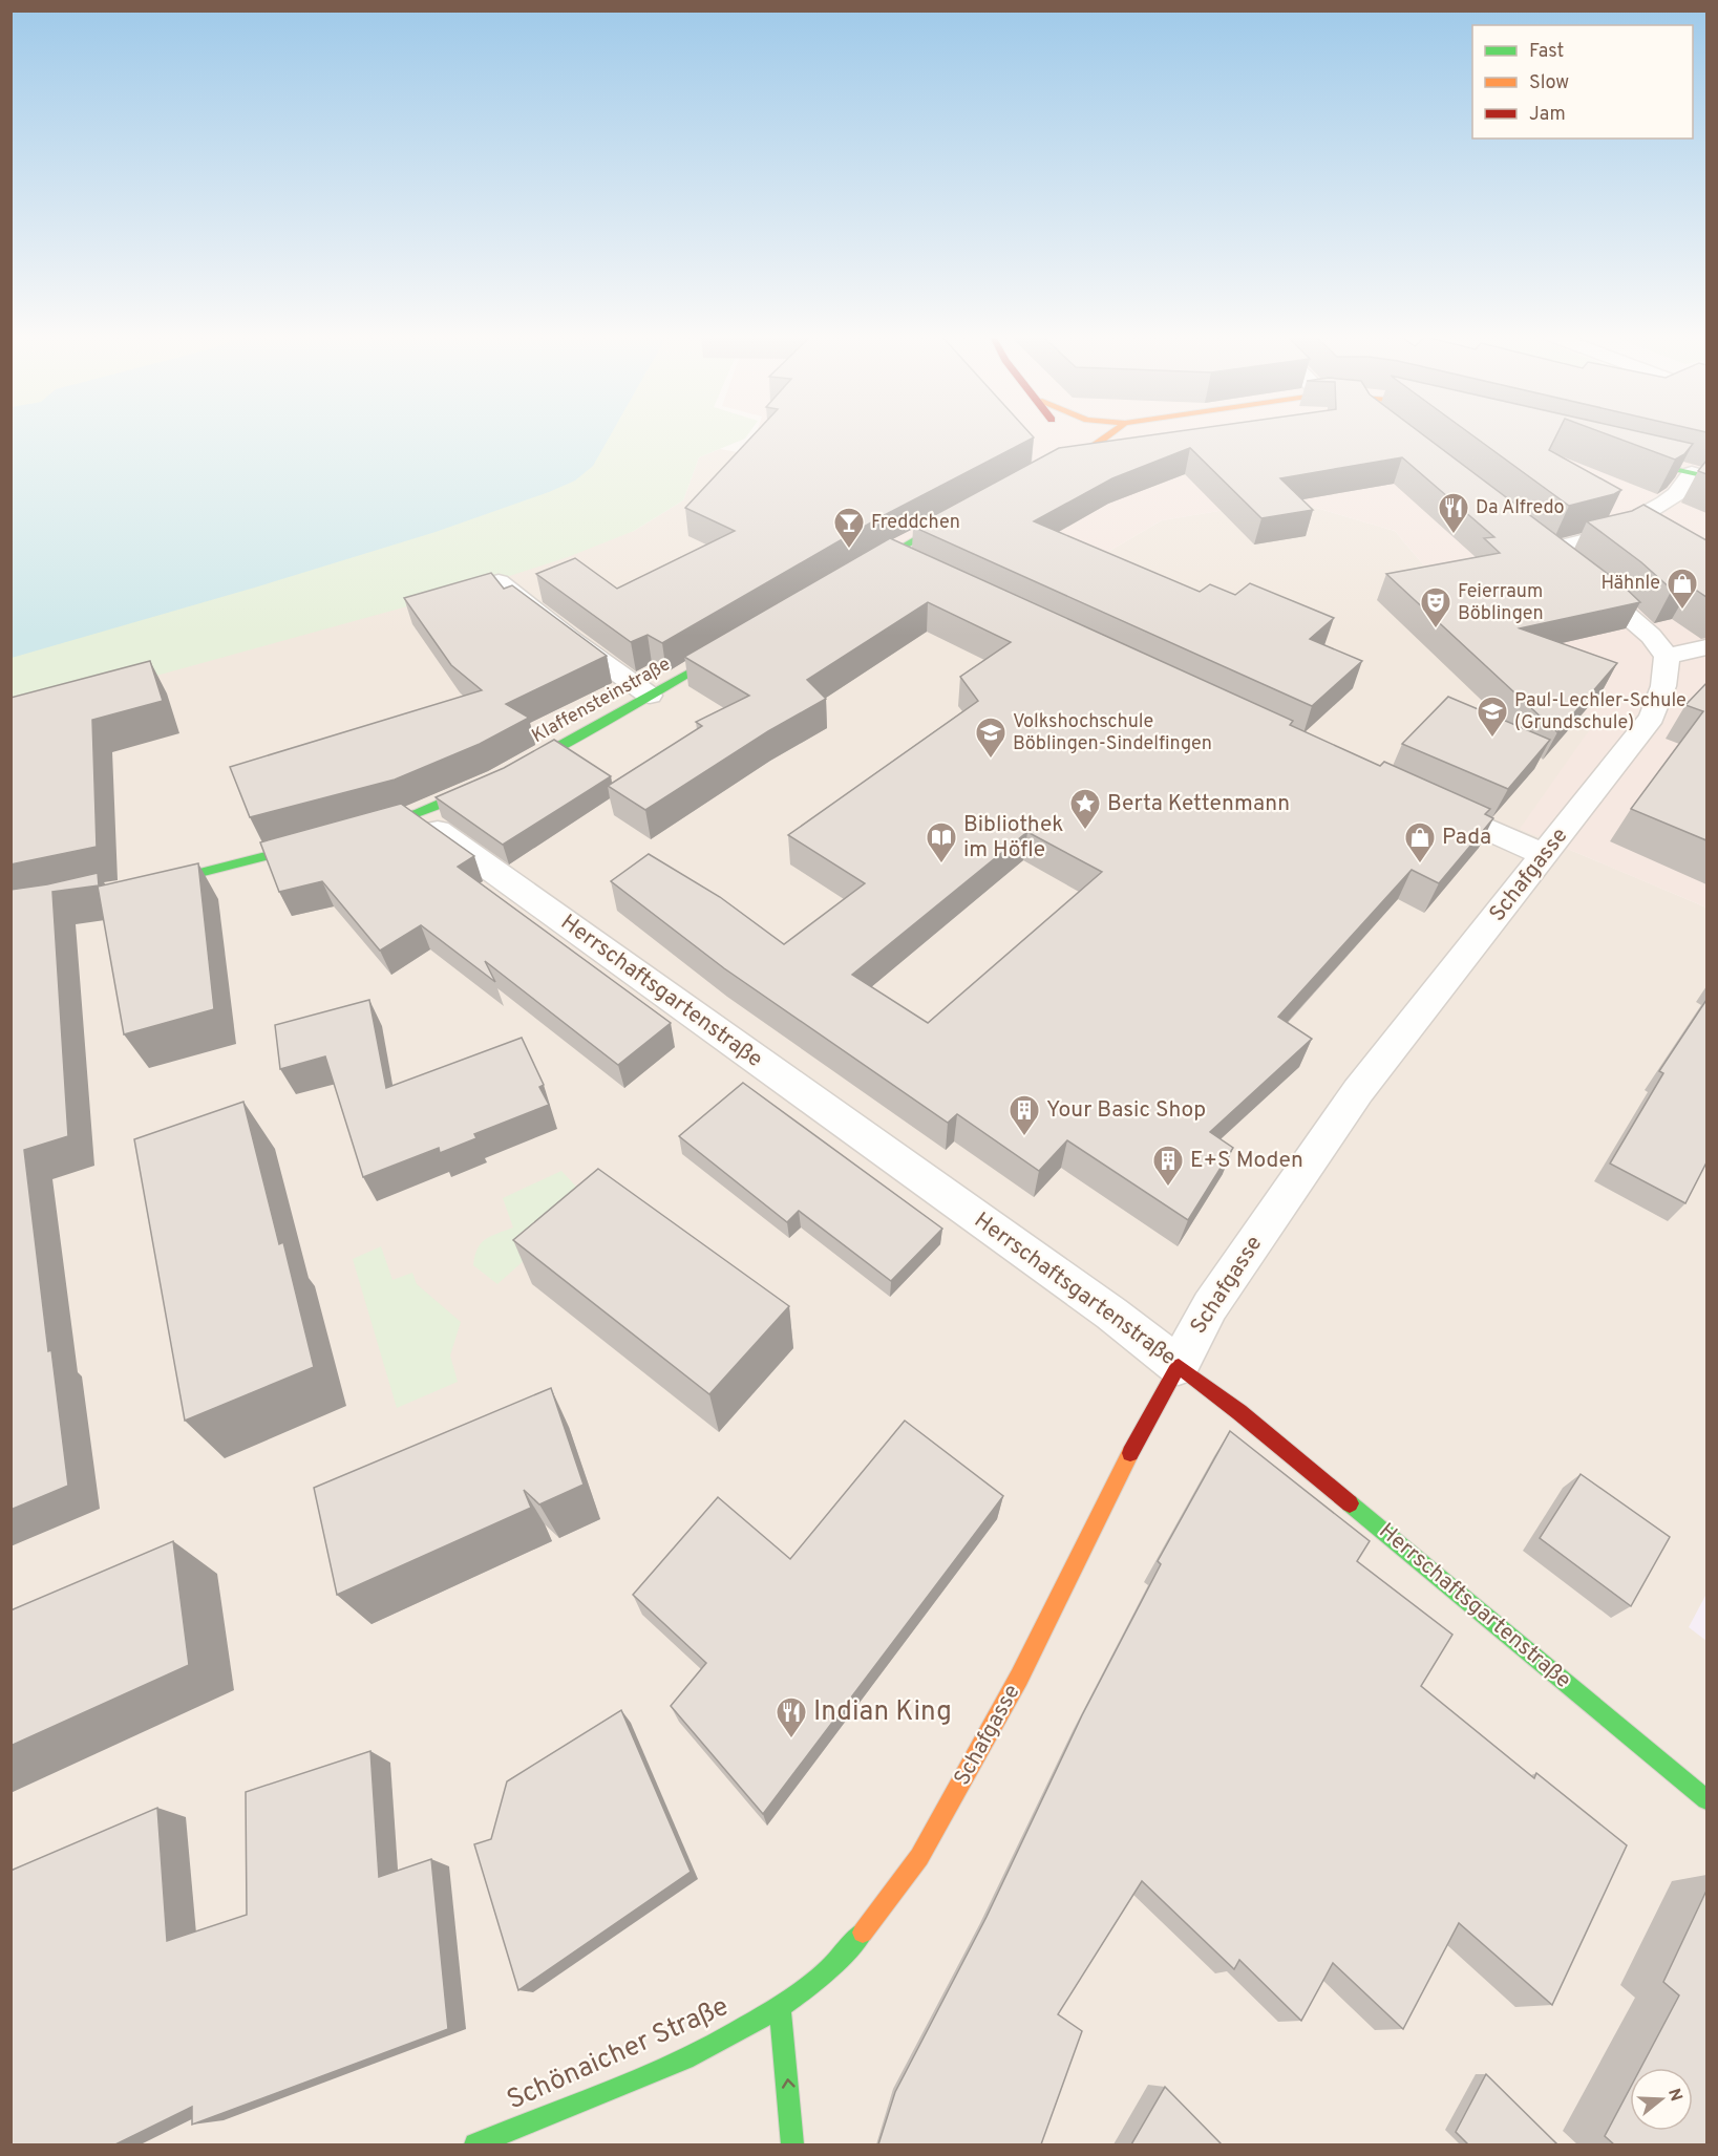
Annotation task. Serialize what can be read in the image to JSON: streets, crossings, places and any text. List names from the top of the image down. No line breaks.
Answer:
{"streets":{"main road":["Klaffensteinstraße","Schafgasse","Herrschaftsgartenstraße","Schönaicher Straße"]},"crossings":[["Klaffensteinstraße","Herrschaftsgartenstraße"],["Schafgasse","Herrschaftsgartenstraße"],["Schafgasse","Schönaicher Straße"]],"places":{"restaurant":["Da Alfredo","Indian King"],"bar":["Freddchen"],"shop":["Hähnle","Pada"],"theatre":["Feierraum Böblingen"],"school or university":["Paul-Lechler-Schule (Grundschule)","Volkshochschule Böblingen-Sindelfingen"],"place":["Berta Kettenmann"],"library":["Bibliothek im Höfle"],"building":["Your Basic Shop","E+S Moden"]},"legend":["Fast","Slow","Jam"],"north":"right"}
